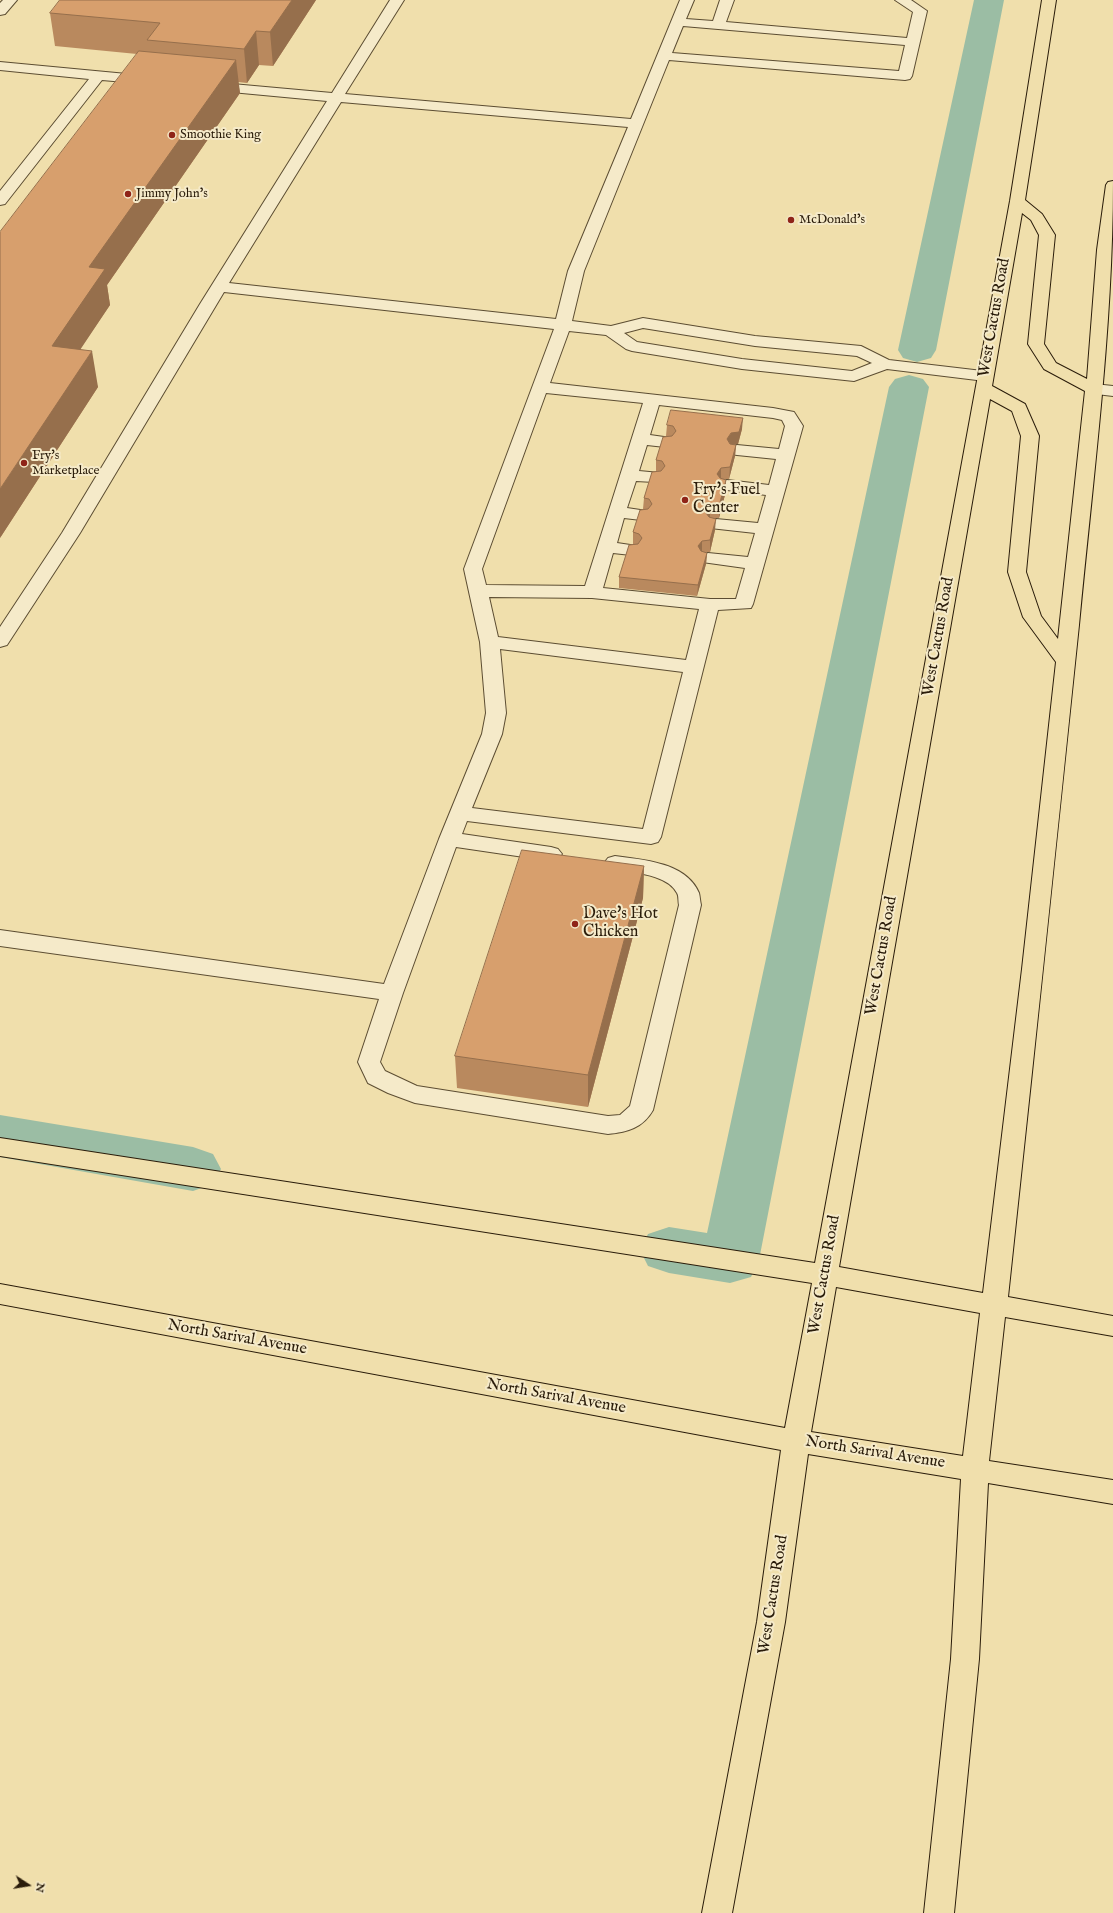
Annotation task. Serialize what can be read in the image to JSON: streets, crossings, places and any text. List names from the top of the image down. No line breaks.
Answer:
{"streets":{"main road":["West Cactus Road","North Sarival Avenue"]},"crossings":[["West Cactus Road","North Sarival Avenue"]],"places":["Smoothie King","Jimmy John's","McDonald's","Fry's Marketplace","Fry's Fuel Center","Dave's Hot Chicken"],"north":"right"}
